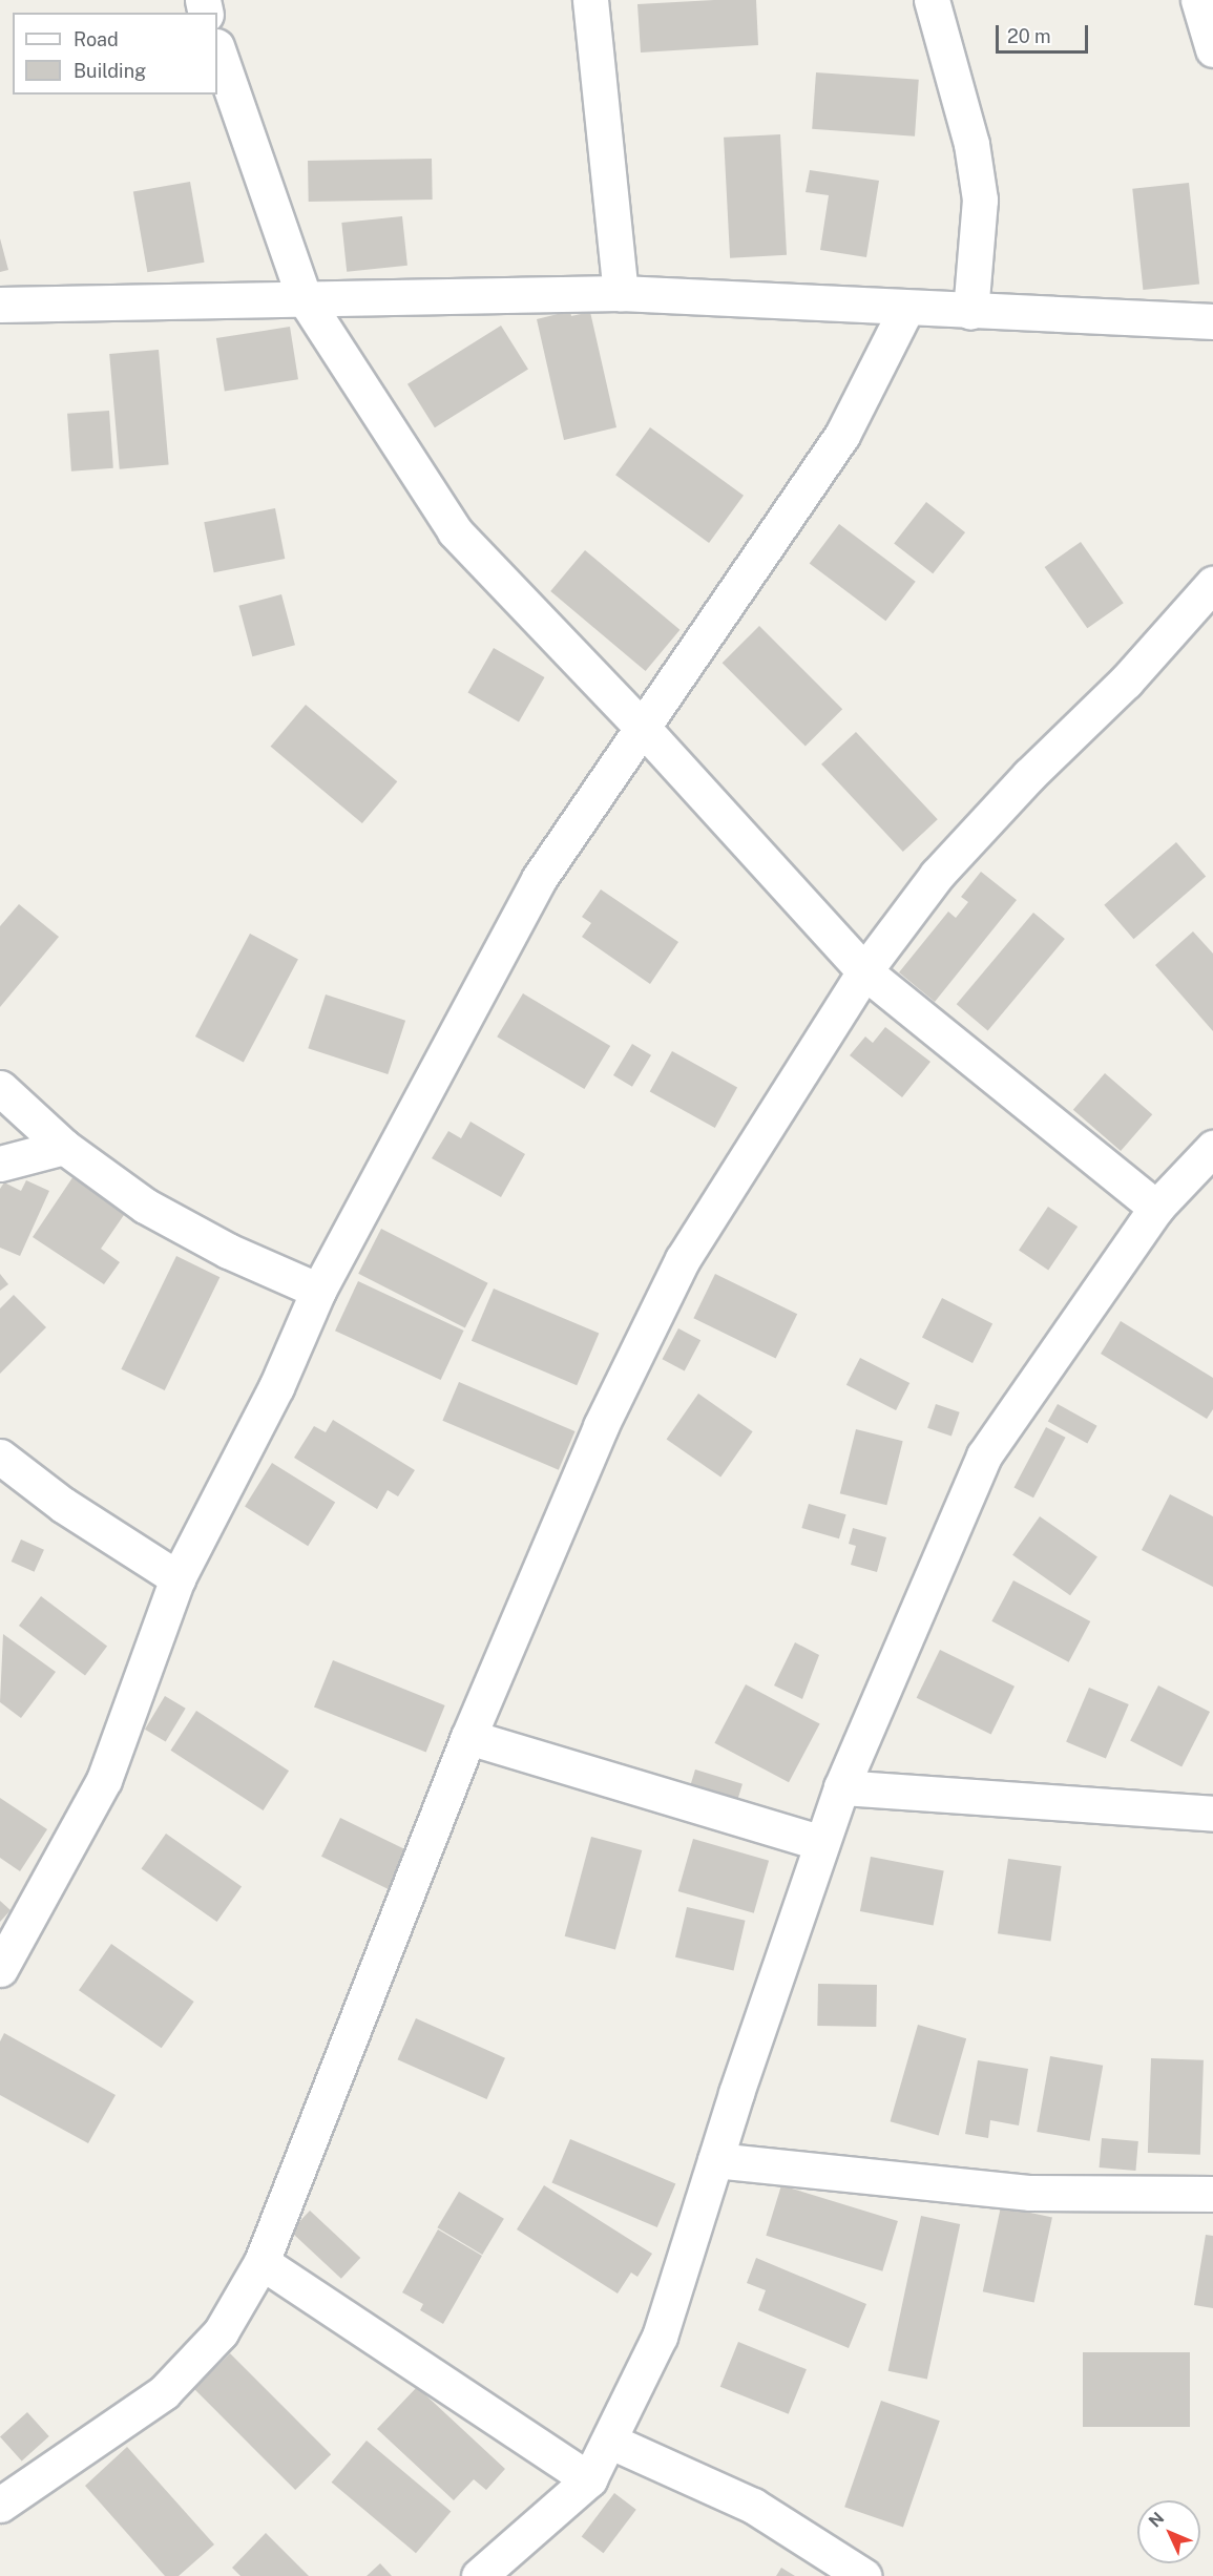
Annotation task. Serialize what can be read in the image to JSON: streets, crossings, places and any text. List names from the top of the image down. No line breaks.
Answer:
{"legend":["Road","Building"],"scale_bar":"20 m","north":"top left"}
